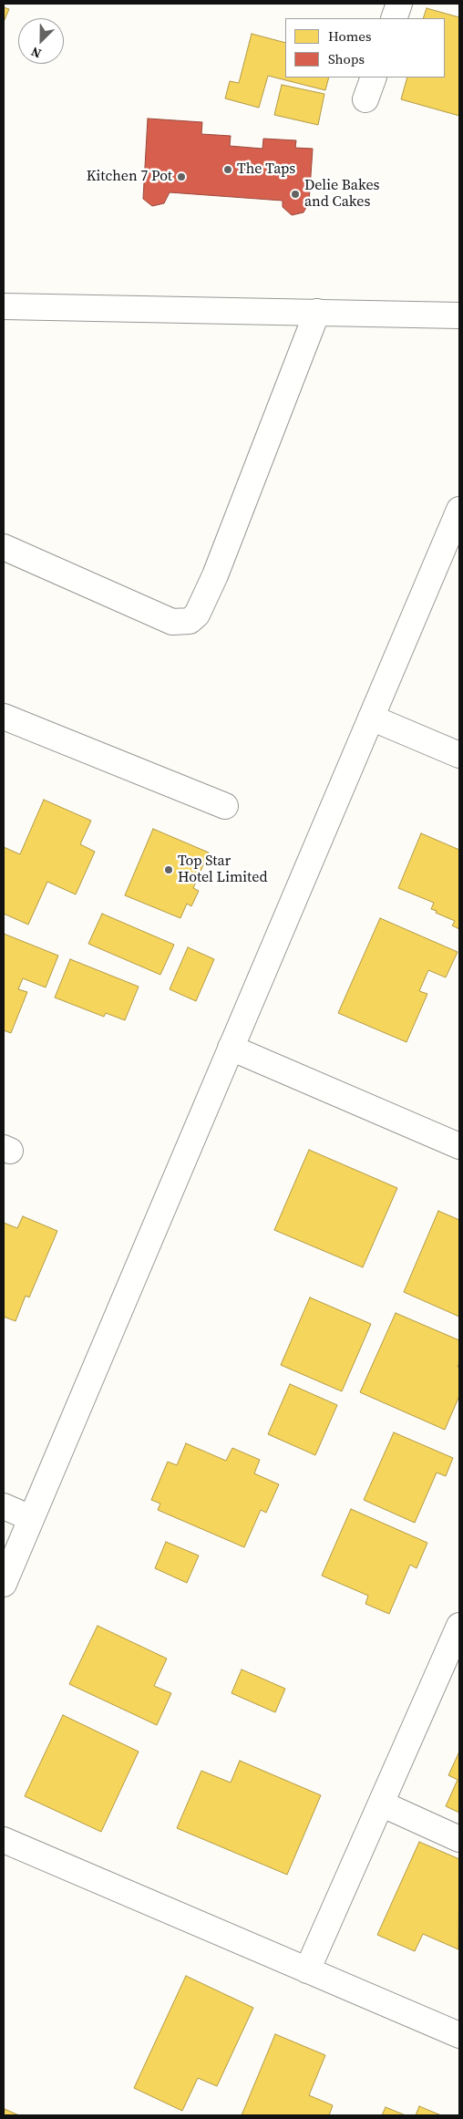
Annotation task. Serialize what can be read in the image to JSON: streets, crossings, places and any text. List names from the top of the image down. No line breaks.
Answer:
{"places":["The Taps","Kitchen 7 Pot","Delie Bakes and Cakes","Top Star Hotel Limited"],"legend":["Homes","Shops"],"north":"bottom left"}
